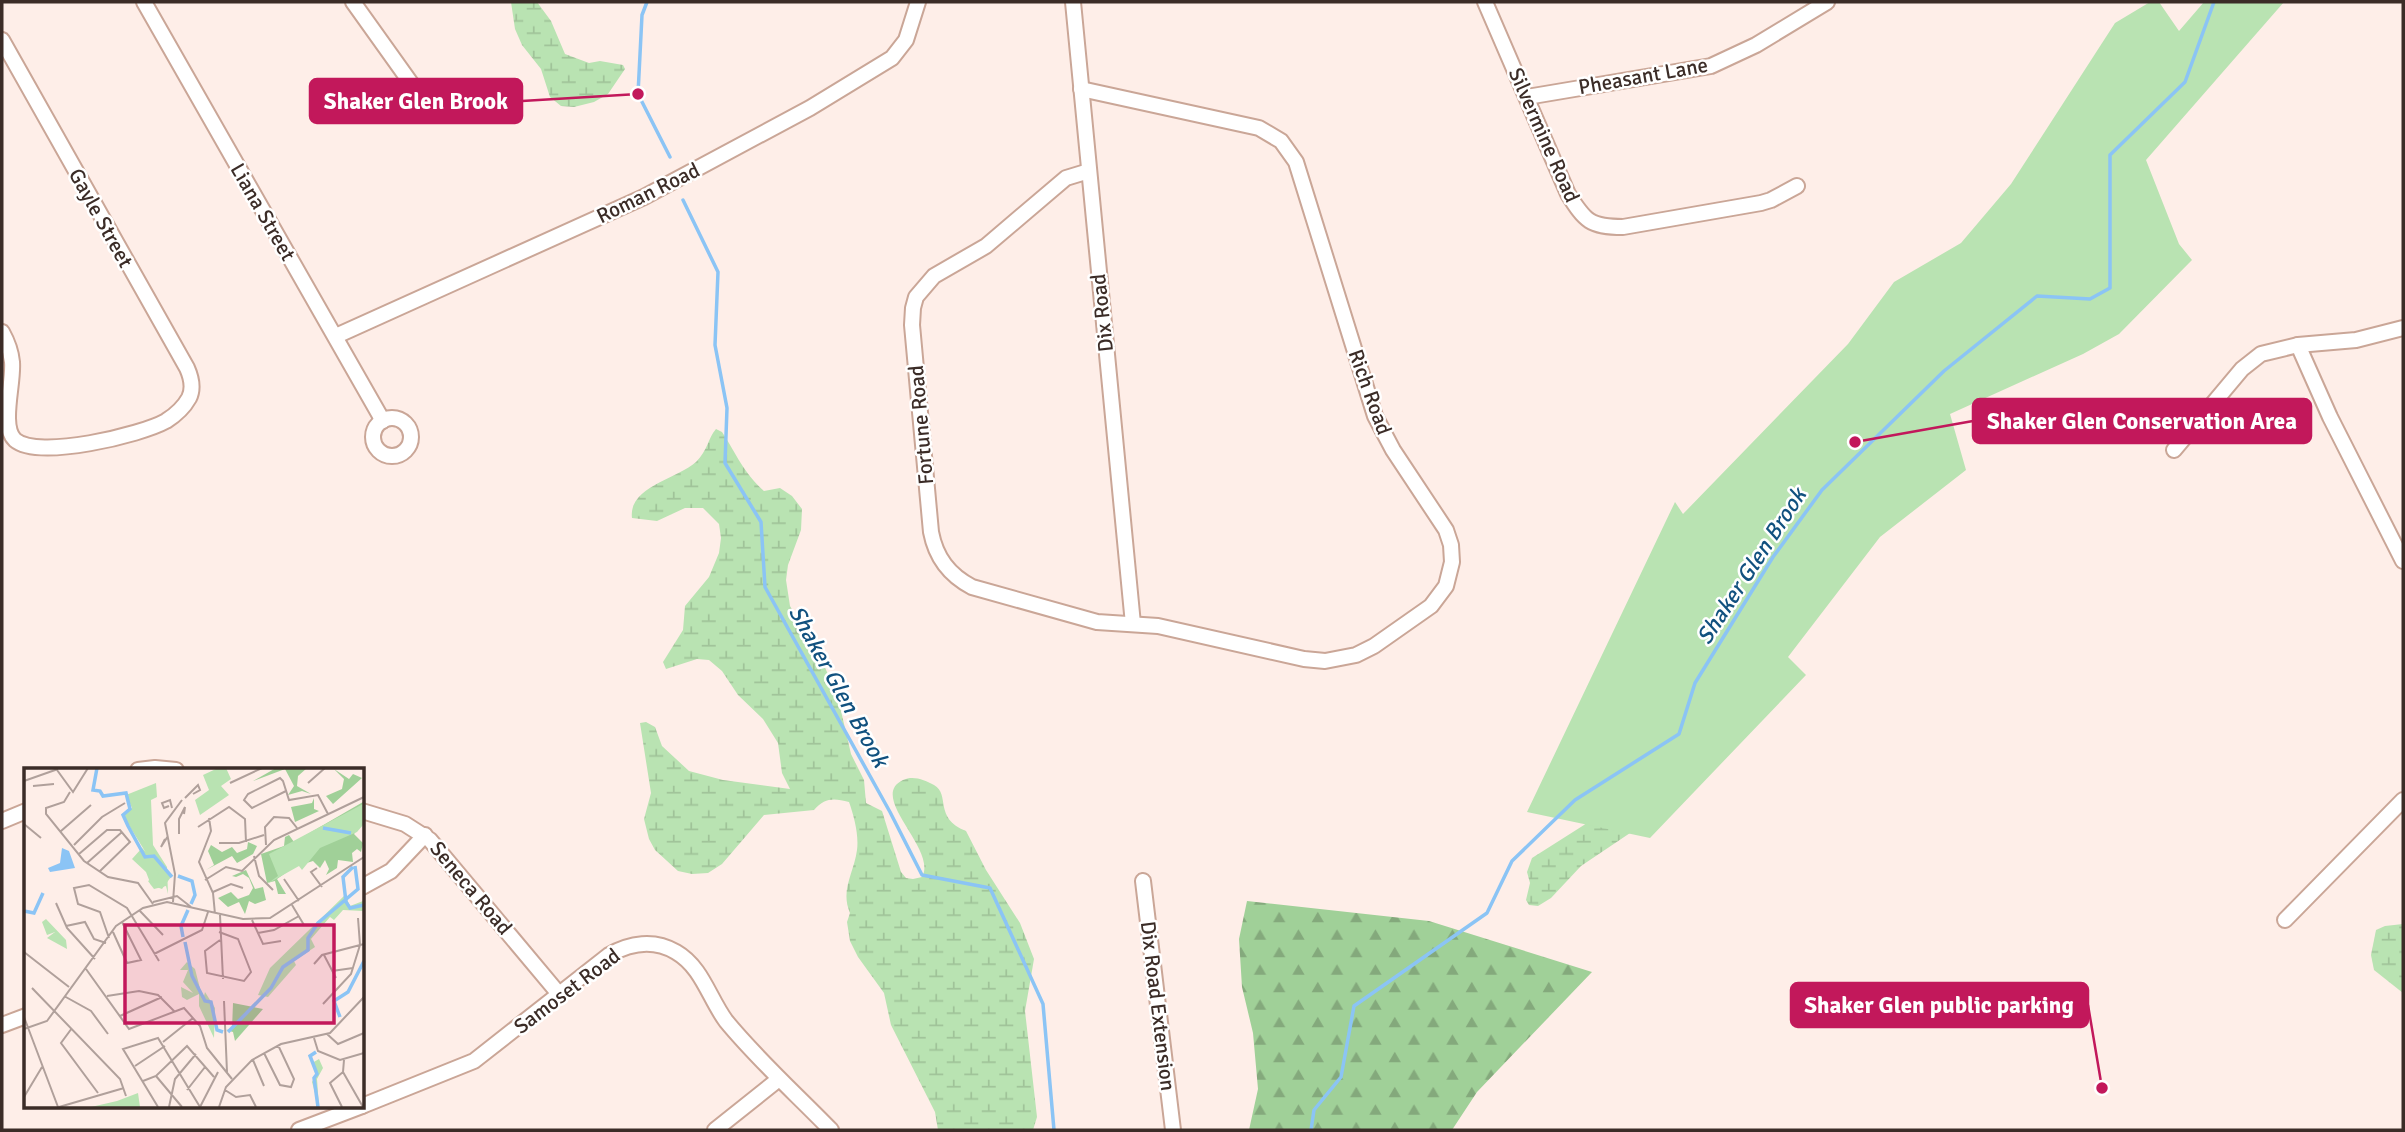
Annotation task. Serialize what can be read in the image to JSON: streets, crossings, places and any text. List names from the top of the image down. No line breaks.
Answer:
{"streets":{"street":["Pheasant Lane","Silvermine Road","Roman Road","Liana Street","Gayle Street","Dix Road","Rich Road","Fortune Road","Seneca Road","Samoset Road","Dix Road Extension"]},"crossings":[["Pheasant Lane","Silvermine Road"],["Roman Road","Liana Street"],["Dix Road","Rich Road"],["Dix Road","Fortune Road"],["Rich Road","Fortune Road"],["Seneca Road","Samoset Road"]],"water":["Shaker Glen Brook"],"places":["Shaker Glen Brook","Shaker Glen Conservation Area","Shaker Glen public parking"]}
